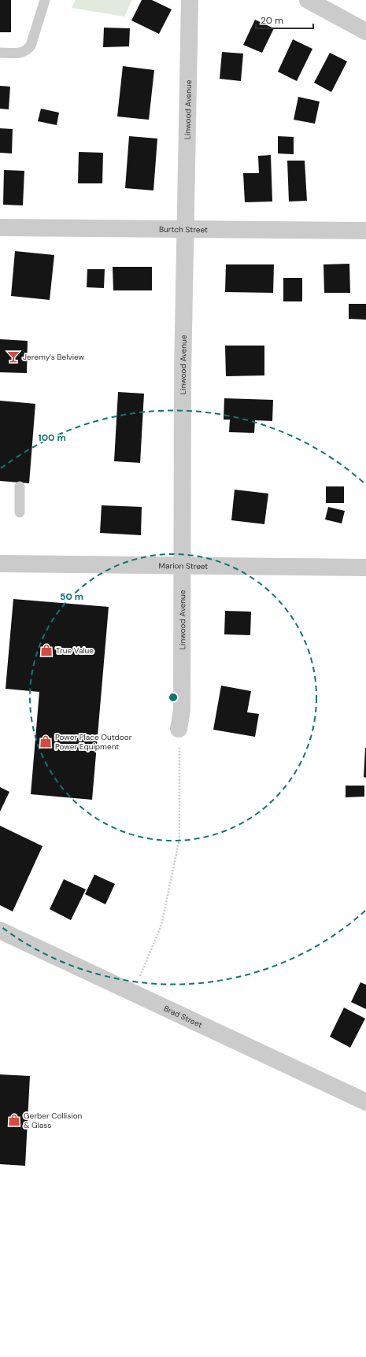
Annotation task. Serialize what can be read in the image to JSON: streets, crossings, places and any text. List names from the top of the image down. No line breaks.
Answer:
{"streets":{"street":["Linwood Avenue","Burtch Street","Marion Street","Brad Street"]},"crossings":[["Linwood Avenue","Burtch Street"],["Linwood Avenue","Marion Street"]],"places":{"bar":["Jeremy's Belview"],"shop":["True Value","Power Place Outdoor Power Equipment","Gerber Collision & Glass"]},"scale_bar":"20 m","rings":["100 m","50 m"]}
